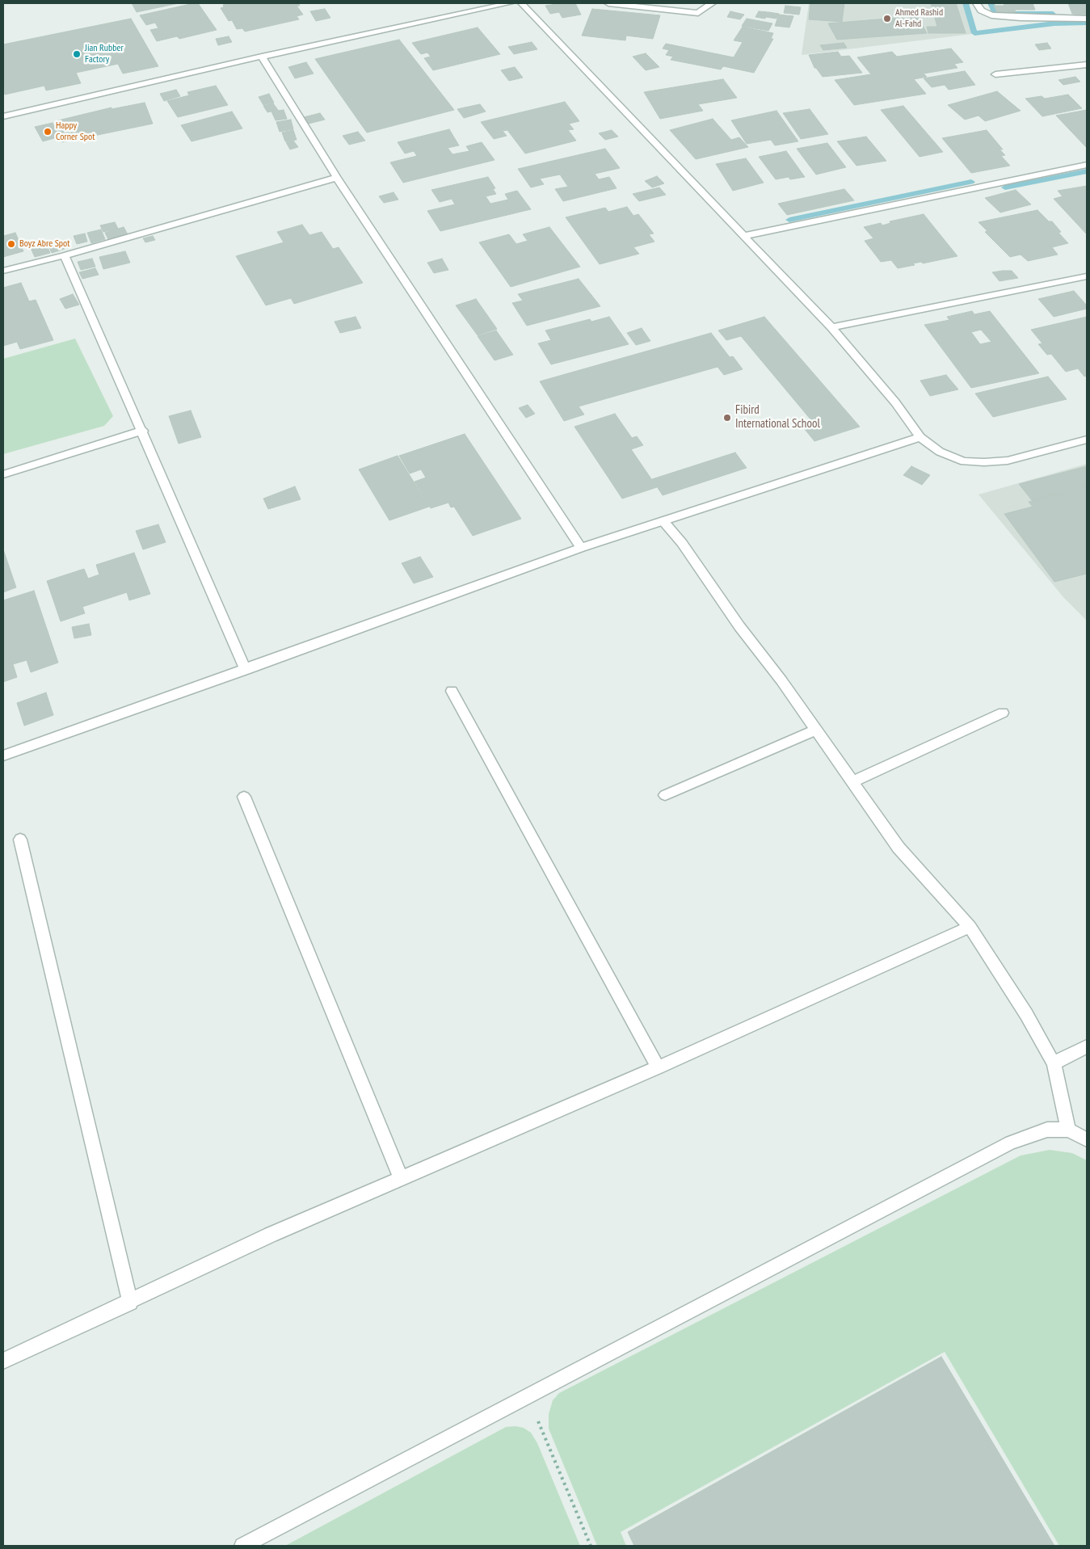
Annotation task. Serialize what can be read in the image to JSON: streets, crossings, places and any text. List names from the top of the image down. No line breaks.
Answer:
{"places":["Ahmed Rashid Al-Fahd","Jian Rubber Factory","Happy Corner Spot","Boyz Abre Spot","Fibird International School"]}
